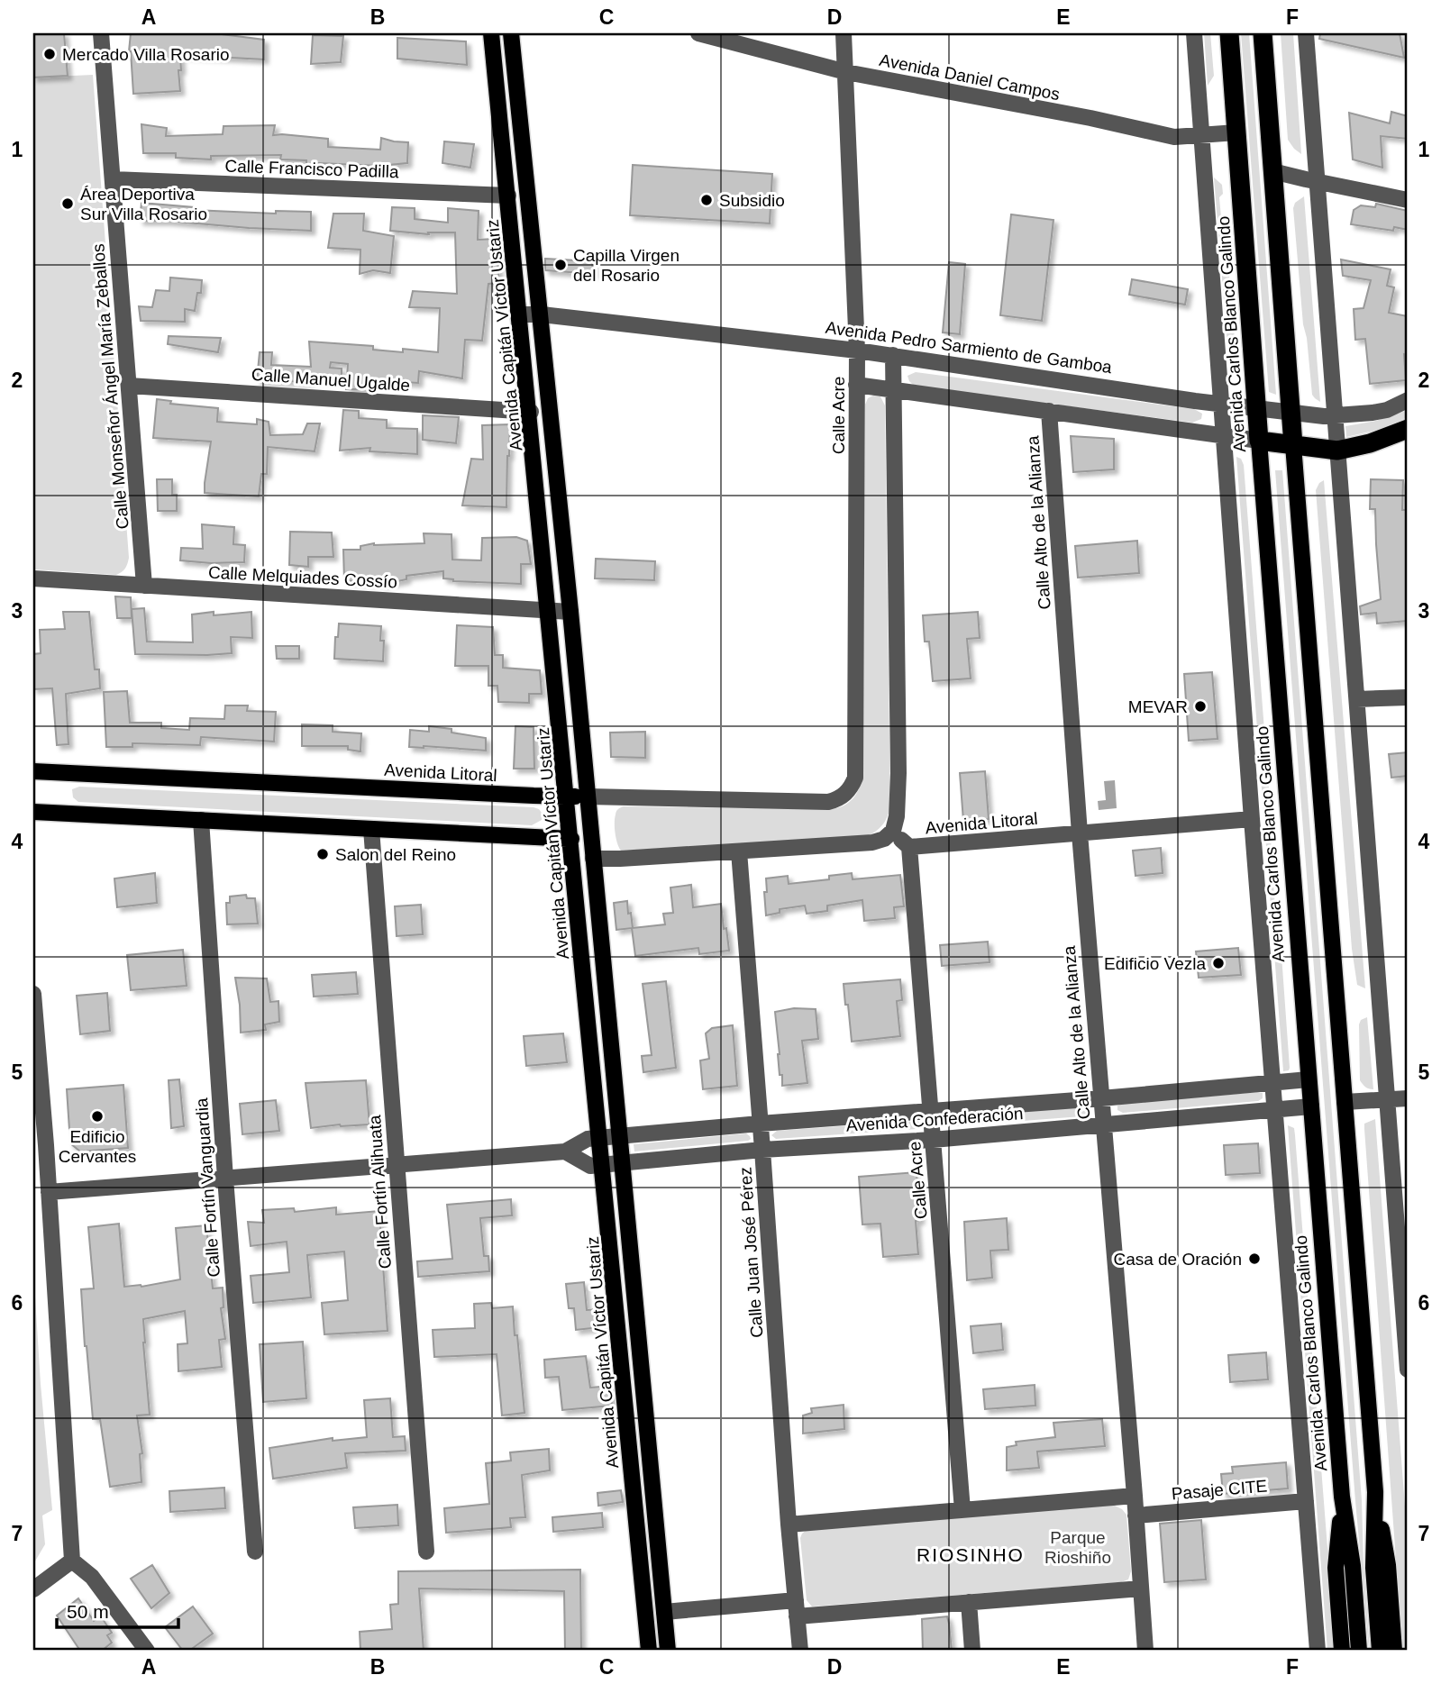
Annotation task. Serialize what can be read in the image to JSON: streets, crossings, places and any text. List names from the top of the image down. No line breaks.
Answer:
{"streets":{"highway":["Avenida Carlos Blanco Galindo"],"main road":["Avenida Capitán Víctor Ustariz","Avenida Litoral"],"street":["Avenida Daniel Campos","Calle Francisco Padilla","Avenida Pedro Sarmiento de Gamboa","Calle Manuel Ugalde","Calle Monseñor Ángel María Zeballos","Calle Acre","Calle Alto de la Alianza","Calle Melquiades Cossío","Avenida Confederación","Calle Fortín Vanguardia","Calle Fortín Alihuata","Calle Juan José Pérez","Pasaje CITE"]},"crossings":[["Avenida Daniel Campos","Avenida Carlos Blanco Galindo"],["Avenida Daniel Campos","Calle Acre"],["Calle Francisco Padilla","Avenida Capitán Víctor Ustariz"],["Calle Francisco Padilla","Calle Monseñor Ángel María Zeballos"],["Avenida Carlos Blanco Galindo","Avenida Pedro Sarmiento de Gamboa"],["Avenida Carlos Blanco Galindo","Avenida Litoral"],["Avenida Carlos Blanco Galindo","Avenida Confederación"],["Avenida Carlos Blanco Galindo","Pasaje CITE"],["Avenida Capitán Víctor Ustariz","Avenida Pedro Sarmiento de Gamboa"],["Avenida Capitán Víctor Ustariz","Calle Manuel Ugalde"],["Avenida Capitán Víctor Ustariz","Calle Melquiades Cossío"],["Avenida Capitán Víctor Ustariz","Avenida Litoral"],["Avenida Capitán Víctor Ustariz","Avenida Confederación"],["Avenida Pedro Sarmiento de Gamboa","Calle Acre"],["Calle Manuel Ugalde","Calle Monseñor Ángel María Zeballos"],["Calle Monseñor Ángel María Zeballos","Calle Melquiades Cossío"],["Calle Acre","Avenida Litoral"],["Calle Acre","Avenida Confederación"],["Calle Alto de la Alianza","Avenida Litoral"],["Calle Alto de la Alianza","Avenida Confederación"],["Calle Alto de la Alianza","Pasaje CITE"],["Avenida Confederación","Calle Fortín Vanguardia"],["Avenida Confederación","Calle Fortín Alihuata"],["Avenida Confederación","Calle Juan José Pérez"]],"districts":["RIOSINHO"],"parks":["Parque Rioshiño"],"places":["Mercado Villa Rosario","Subsidio","Área Deportiva Sur Villa Rosario","Capilla Virgen del Rosario","MEVAR","Salon del Reino","Edificio Vezla","Edificio Cervantes","Casa de Oración"],"scale_bar":"50 m","grid":{"columns":["A","B","C","D","E","F"],"rows":["1","2","3","4","5","6","7"]}}
